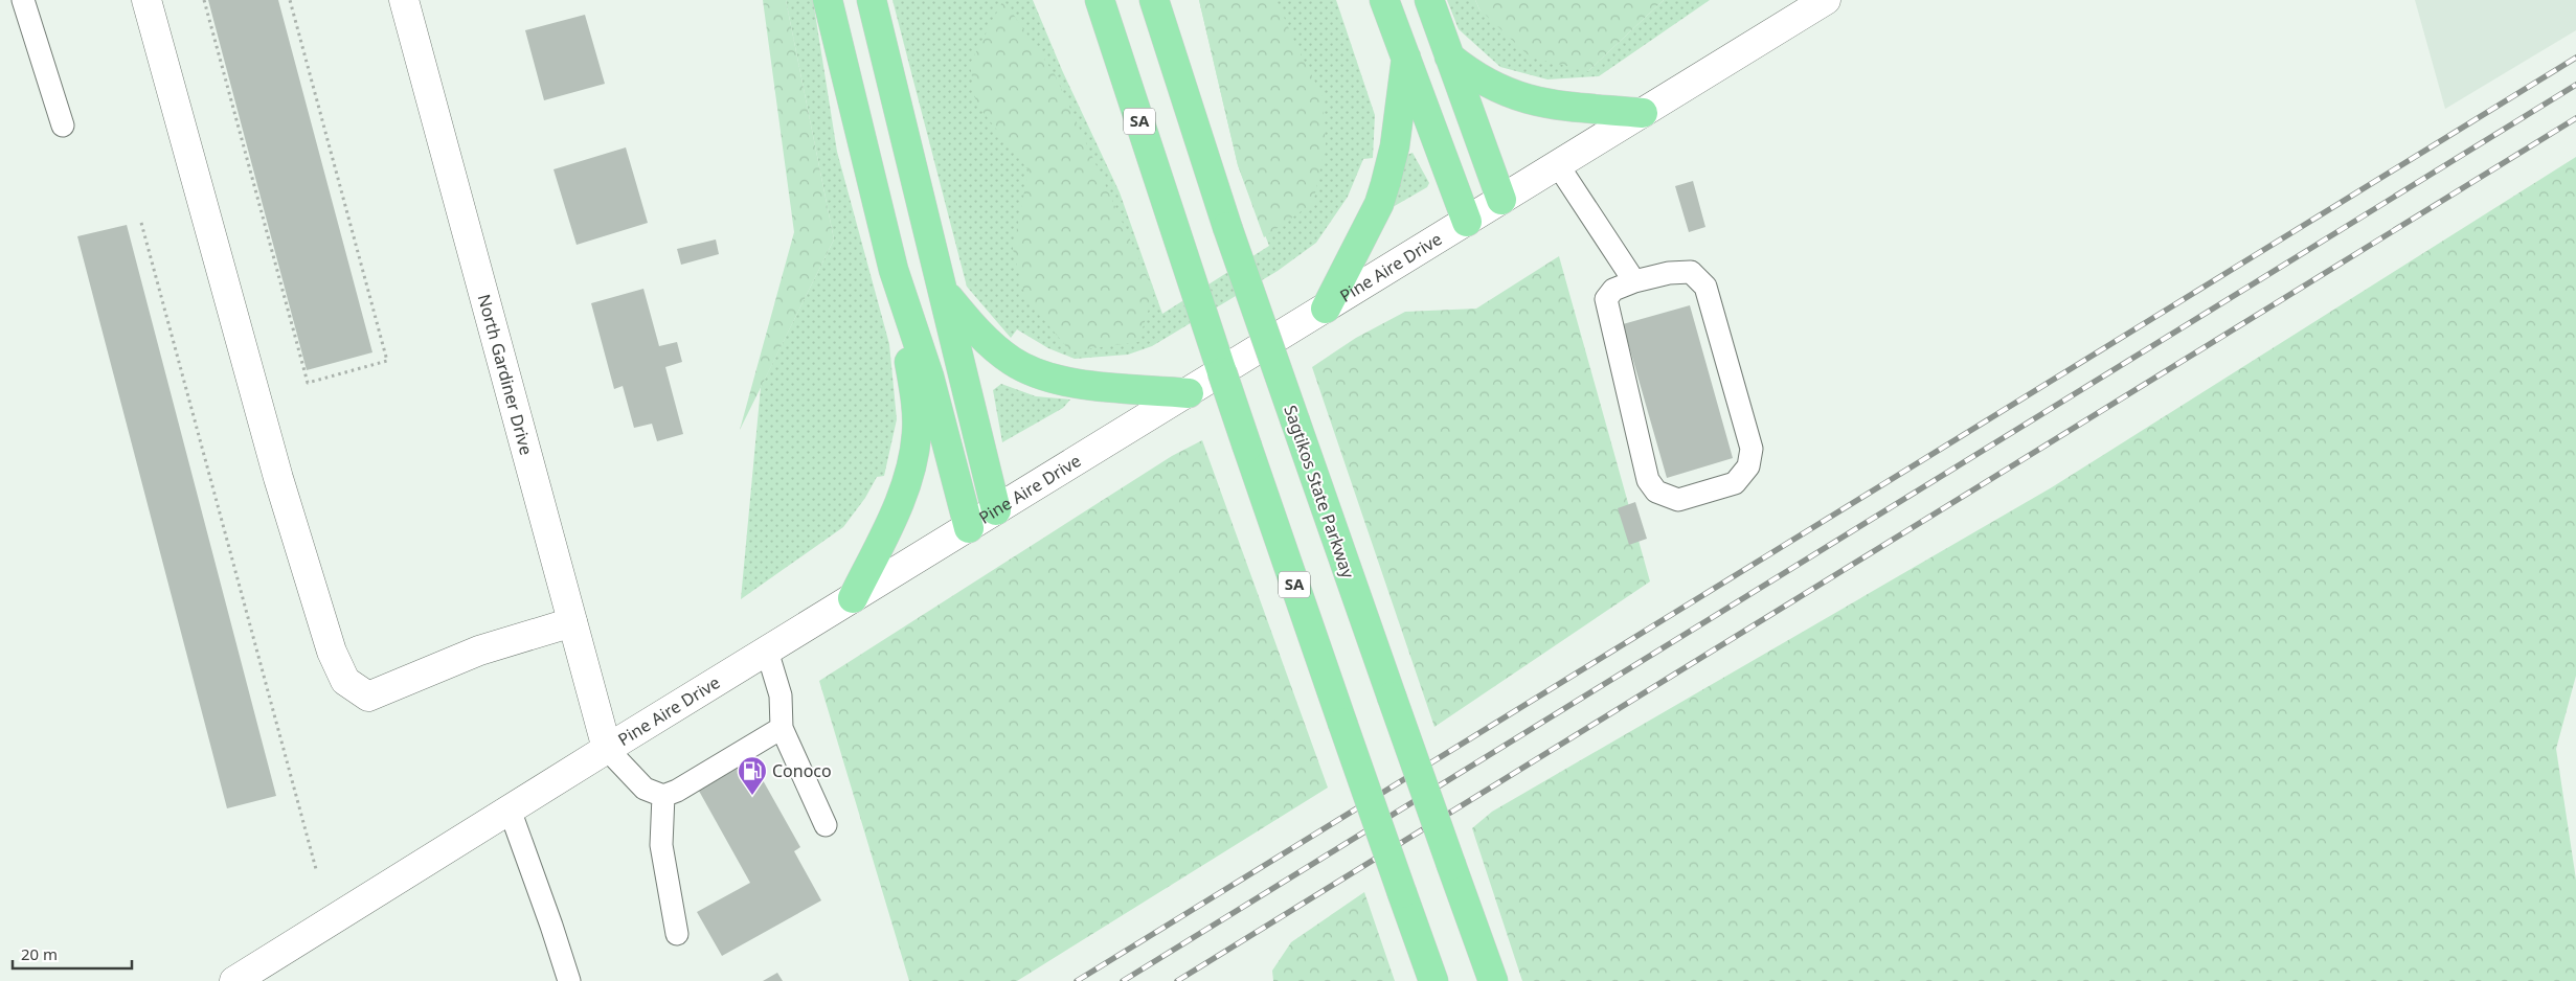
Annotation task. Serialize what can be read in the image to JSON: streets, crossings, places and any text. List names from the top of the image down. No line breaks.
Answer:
{"streets":{"highway":["SA","Sagtikos State Parkway"],"street":["Pine Aire Drive","North Gardiner Drive"]},"crossings":[["Pine Aire Drive","North Gardiner Drive"]],"places":{"fuel station":["Conoco"]},"scale_bar":"20 m"}
